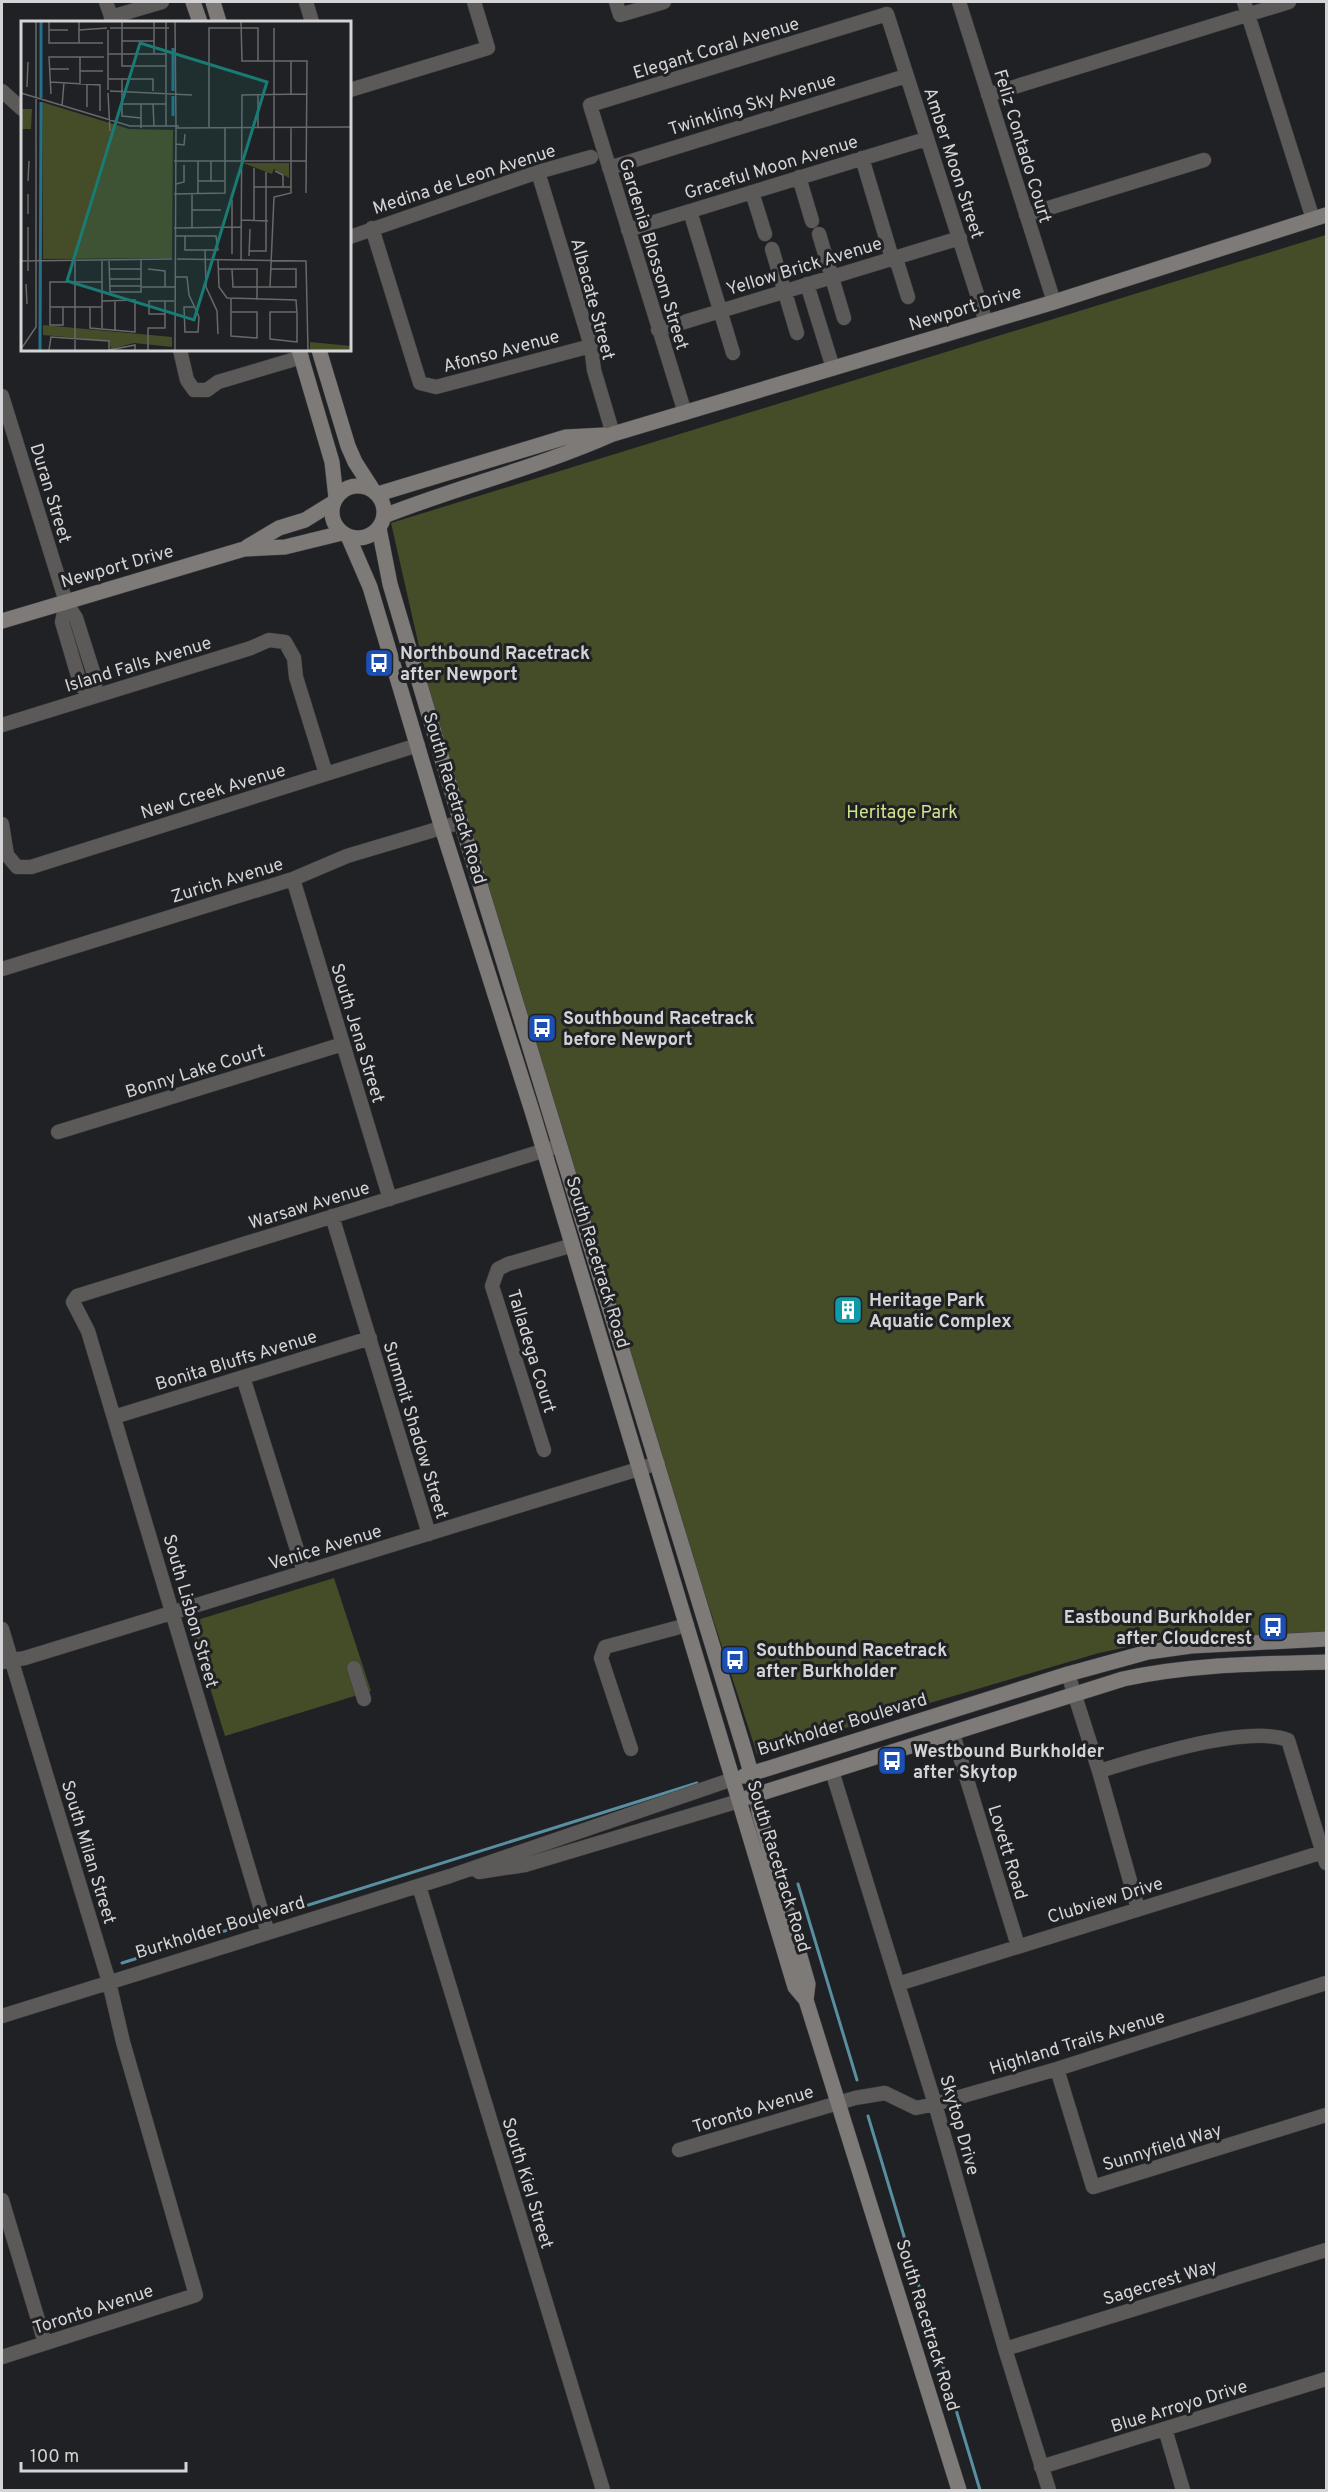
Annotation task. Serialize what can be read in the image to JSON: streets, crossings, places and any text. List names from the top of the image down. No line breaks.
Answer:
{"streets":{"main road":["Newport Drive","South Racetrack Road","Burkholder Boulevard"],"street":["Elegant Coral Avenue","Twinkling Sky Avenue","Feliz Contado Court","Amber Moon Street","Graceful Moon Avenue","Medina de Leon Avenue","Gardenia Blossom Street","Yellow Brick Avenue","Albacate Street","Afonso Avenue","Duran Street","Island Falls Avenue","New Creek Avenue","Zurich Avenue","South Jena Street","Bonny Lake Court","Warsaw Avenue","Talladega Court","Bonita Bluffs Avenue","Summit Shadow Street","Venice Avenue","South Lisbon Street","South Milan Street","Lovett Road","Clubview Drive","Highland Trails Avenue","Toronto Avenue","Skytop Drive","Sunnyfield Way","South Kiel Street","Sagecrest Way","Blue Arroyo Drive"]},"crossings":[["Elegant Coral Avenue","Amber Moon Street"],["Elegant Coral Avenue","Gardenia Blossom Street"],["Twinkling Sky Avenue","Amber Moon Street"],["Twinkling Sky Avenue","Gardenia Blossom Street"],["Feliz Contado Court","Newport Drive"],["Amber Moon Street","Graceful Moon Avenue"],["Amber Moon Street","Yellow Brick Avenue"],["Amber Moon Street","Newport Drive"],["Graceful Moon Avenue","Gardenia Blossom Street"],["Medina de Leon Avenue","Albacate Street"],["Medina de Leon Avenue","Afonso Avenue"],["Gardenia Blossom Street","Yellow Brick Avenue"],["Gardenia Blossom Street","Newport Drive"],["Albacate Street","Newport Drive"],["Albacate Street","Afonso Avenue"],["Newport Drive","Duran Street"],["Newport Drive","South Racetrack Road"],["Duran Street","Island Falls Avenue"],["Island Falls Avenue","New Creek Avenue"],["New Creek Avenue","South Racetrack Road"],["South Racetrack Road","Zurich Avenue"],["South Racetrack Road","Warsaw Avenue"],["South Racetrack Road","Talladega Court"],["South Racetrack Road","Venice Avenue"],["South Racetrack Road","Burkholder Boulevard"],["South Racetrack Road","Highland Trails Avenue"],["South Racetrack Road","Toronto Avenue"],["Zurich Avenue","South Jena Street"],["South Jena Street","Bonny Lake Court"],["South Jena Street","Warsaw Avenue"],["Warsaw Avenue","Summit Shadow Street"],["Warsaw Avenue","South Lisbon Street"],["Bonita Bluffs Avenue","Summit Shadow Street"],["Bonita Bluffs Avenue","South Lisbon Street"],["Summit Shadow Street","Venice Avenue"],["Venice Avenue","South Lisbon Street"],["Venice Avenue","South Milan Street"],["South Lisbon Street","Burkholder Boulevard"],["Burkholder Boulevard","South Milan Street"],["Burkholder Boulevard","Lovett Road"],["Burkholder Boulevard","Skytop Drive"],["Burkholder Boulevard","South Kiel Street"],["South Milan Street","Toronto Avenue"],["Lovett Road","Clubview Drive"],["Clubview Drive","Skytop Drive"],["Highland Trails Avenue","Toronto Avenue"],["Highland Trails Avenue","Skytop Drive"],["Highland Trails Avenue","Sunnyfield Way"],["Skytop Drive","Sagecrest Way"],["Skytop Drive","Blue Arroyo Drive"]],"parks":["Heritage Park"],"places":{"bus stop":["Northbound Racetrack after Newport","Southbound Racetrack before Newport","Eastbound Burkholder after Cloudcrest","Southbound Racetrack after Burkholder","Westbound Burkholder after Skytop"],"building":["Heritage Park Aquatic Complex"]},"scale_bar":"100 m"}
